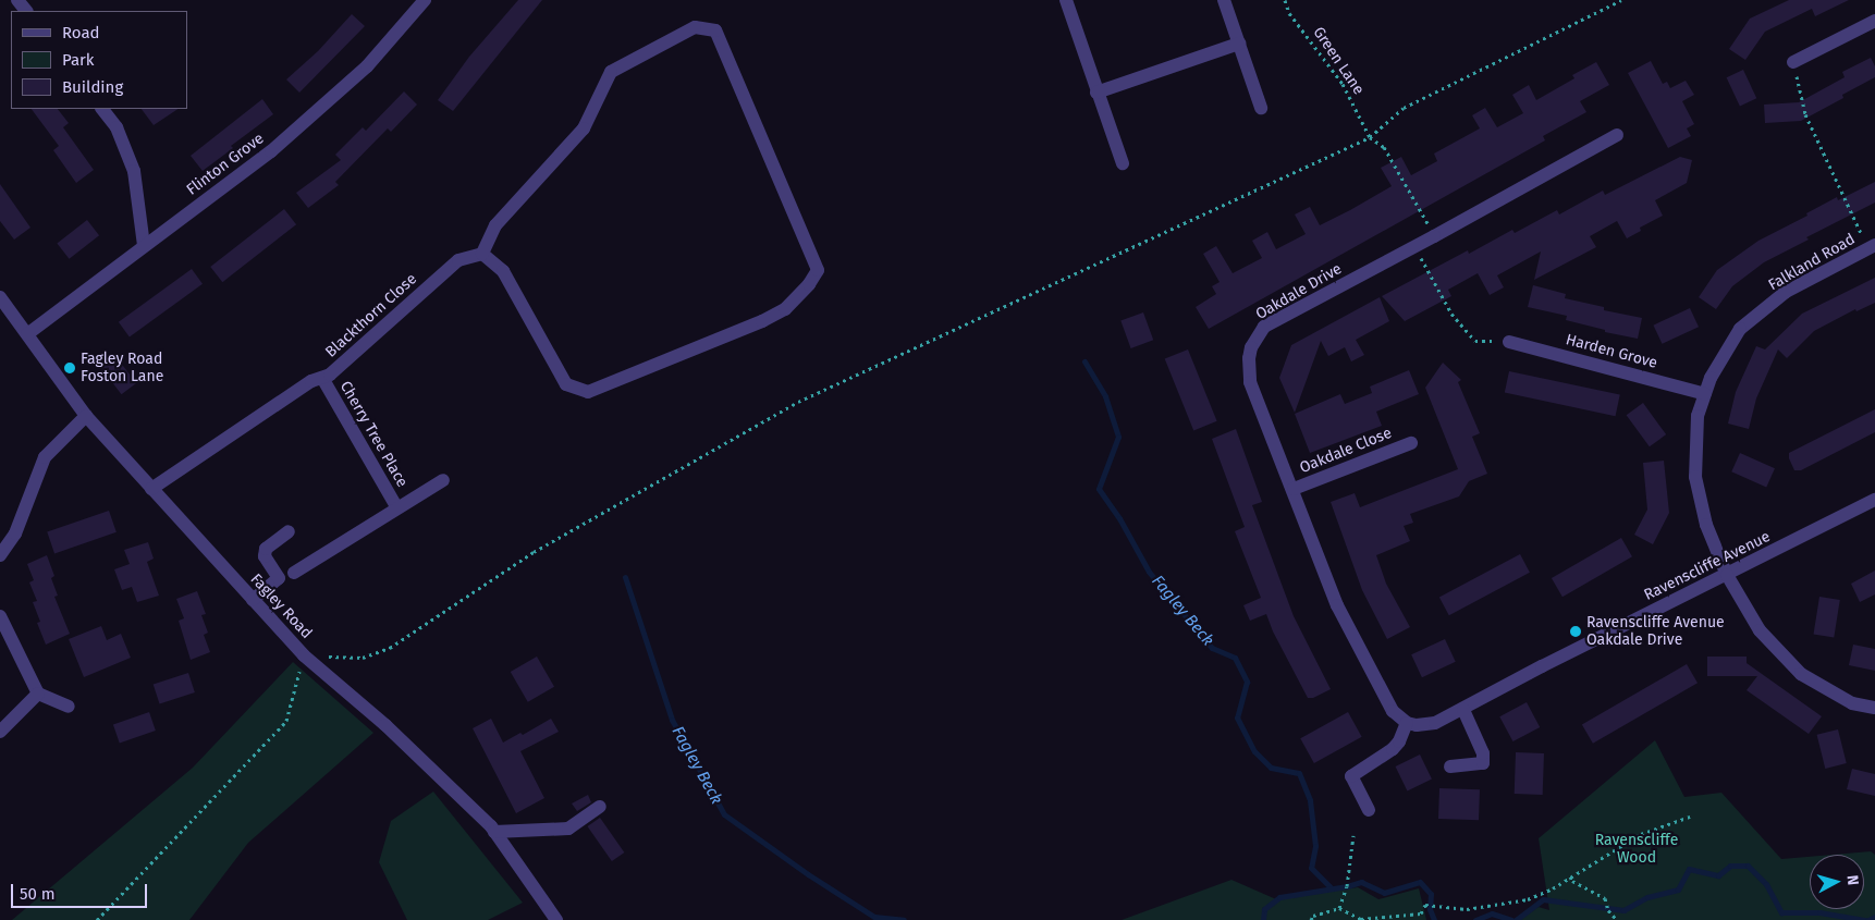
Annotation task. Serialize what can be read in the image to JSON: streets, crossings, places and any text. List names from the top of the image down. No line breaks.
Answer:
{"streets":{"street":["Flinton Grove","Falkland Road","Oakdale Drive","Blackthorn Close","Harden Grove","Cherry Tree Place","Oakdale Close","Ravenscliffe Avenue","Fagley Road"],"path":["Green Lane"]},"crossings":[["Flinton Grove","Fagley Road"],["Falkland Road","Harden Grove"],["Falkland Road","Ravenscliffe Avenue"],["Oakdale Drive","Oakdale Close"],["Oakdale Drive","Ravenscliffe Avenue"],["Blackthorn Close","Cherry Tree Place"],["Blackthorn Close","Fagley Road"]],"water":["Fagley Beck"],"parks":["Ravenscliffe Wood"],"places":["Fagley Road Foston Lane","Ravenscliffe Avenue Oakdale Drive"],"legend":["Road","Park","Building"],"scale_bar":"50 m","north":"right"}
